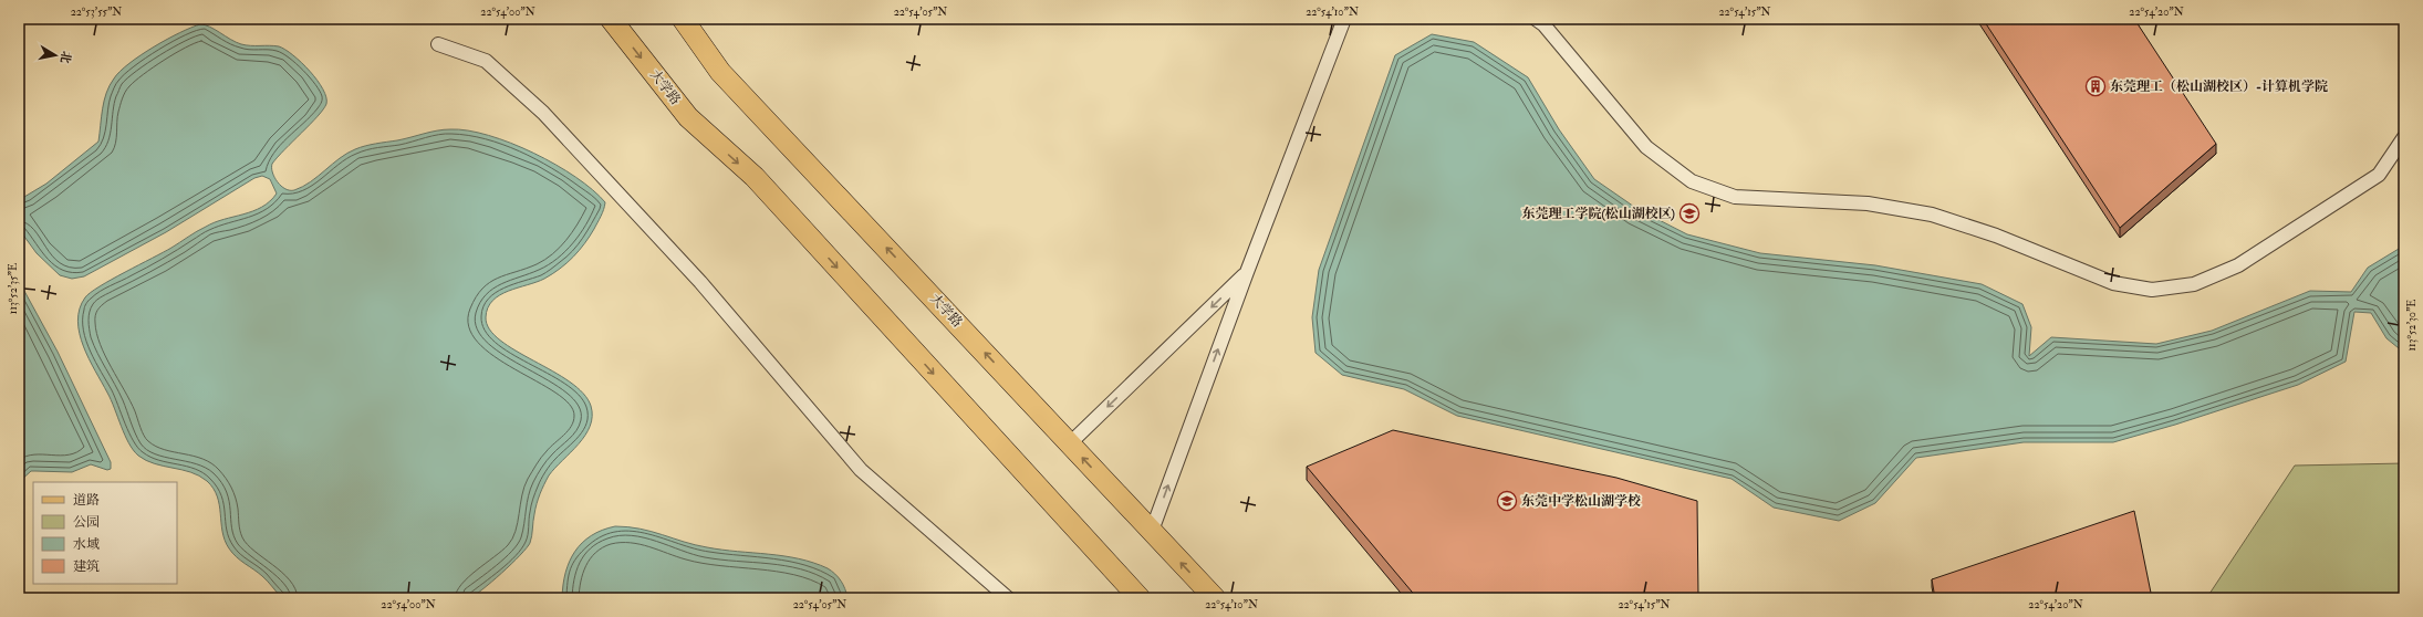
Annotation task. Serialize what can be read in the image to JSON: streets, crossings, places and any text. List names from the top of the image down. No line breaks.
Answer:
{"streets":{"main road":["大学路"]},"places":{"building":["东莞理工（松山湖校区）-计算机学院"],"school or university":["东莞理工学院(松山湖校区)","东莞中学松山湖学校"]},"legend":["道路","公园","水域","建筑"],"north":"right","coordinates":["22°53'55\"N","22°54'00\"N","22°54'05\"N","22°54'10\"N","22°54'15\"N","22°54'20\"N","113°52'35\"E","113°52'30\"E"]}
